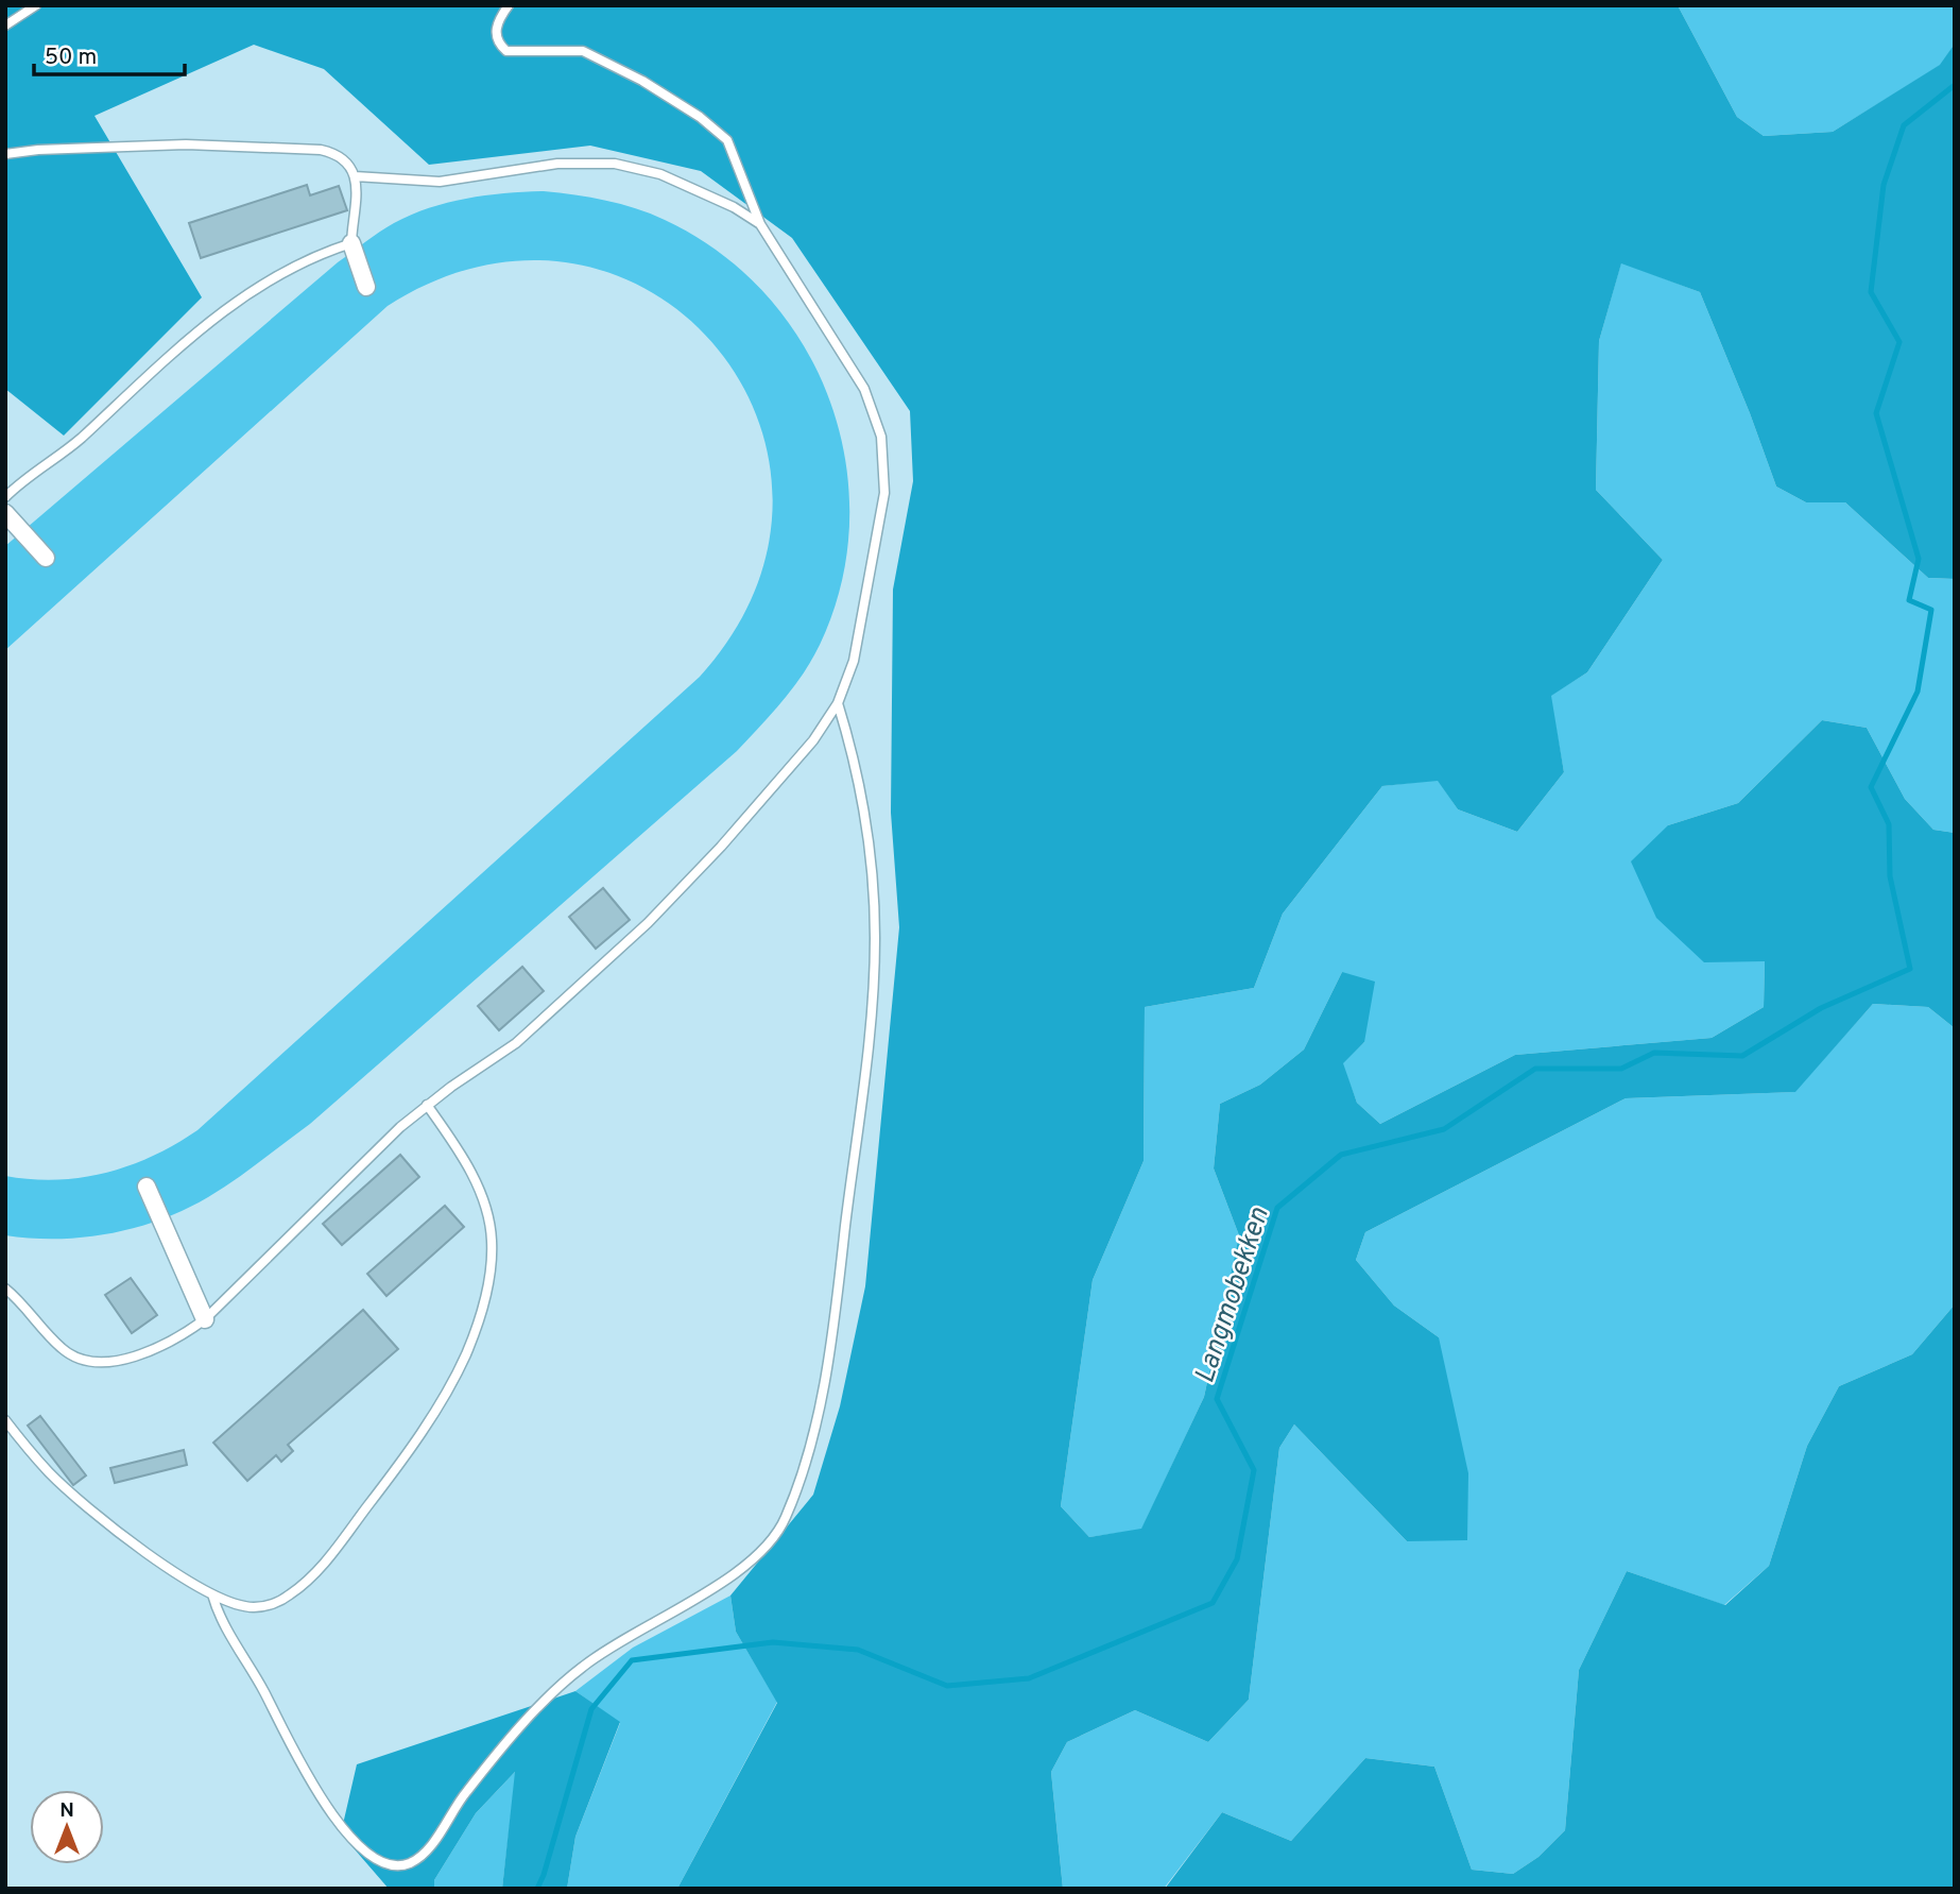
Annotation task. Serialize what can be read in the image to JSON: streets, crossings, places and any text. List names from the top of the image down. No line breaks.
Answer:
{"water":["Langmobekken"],"scale_bar":"50 m","north":"top"}
